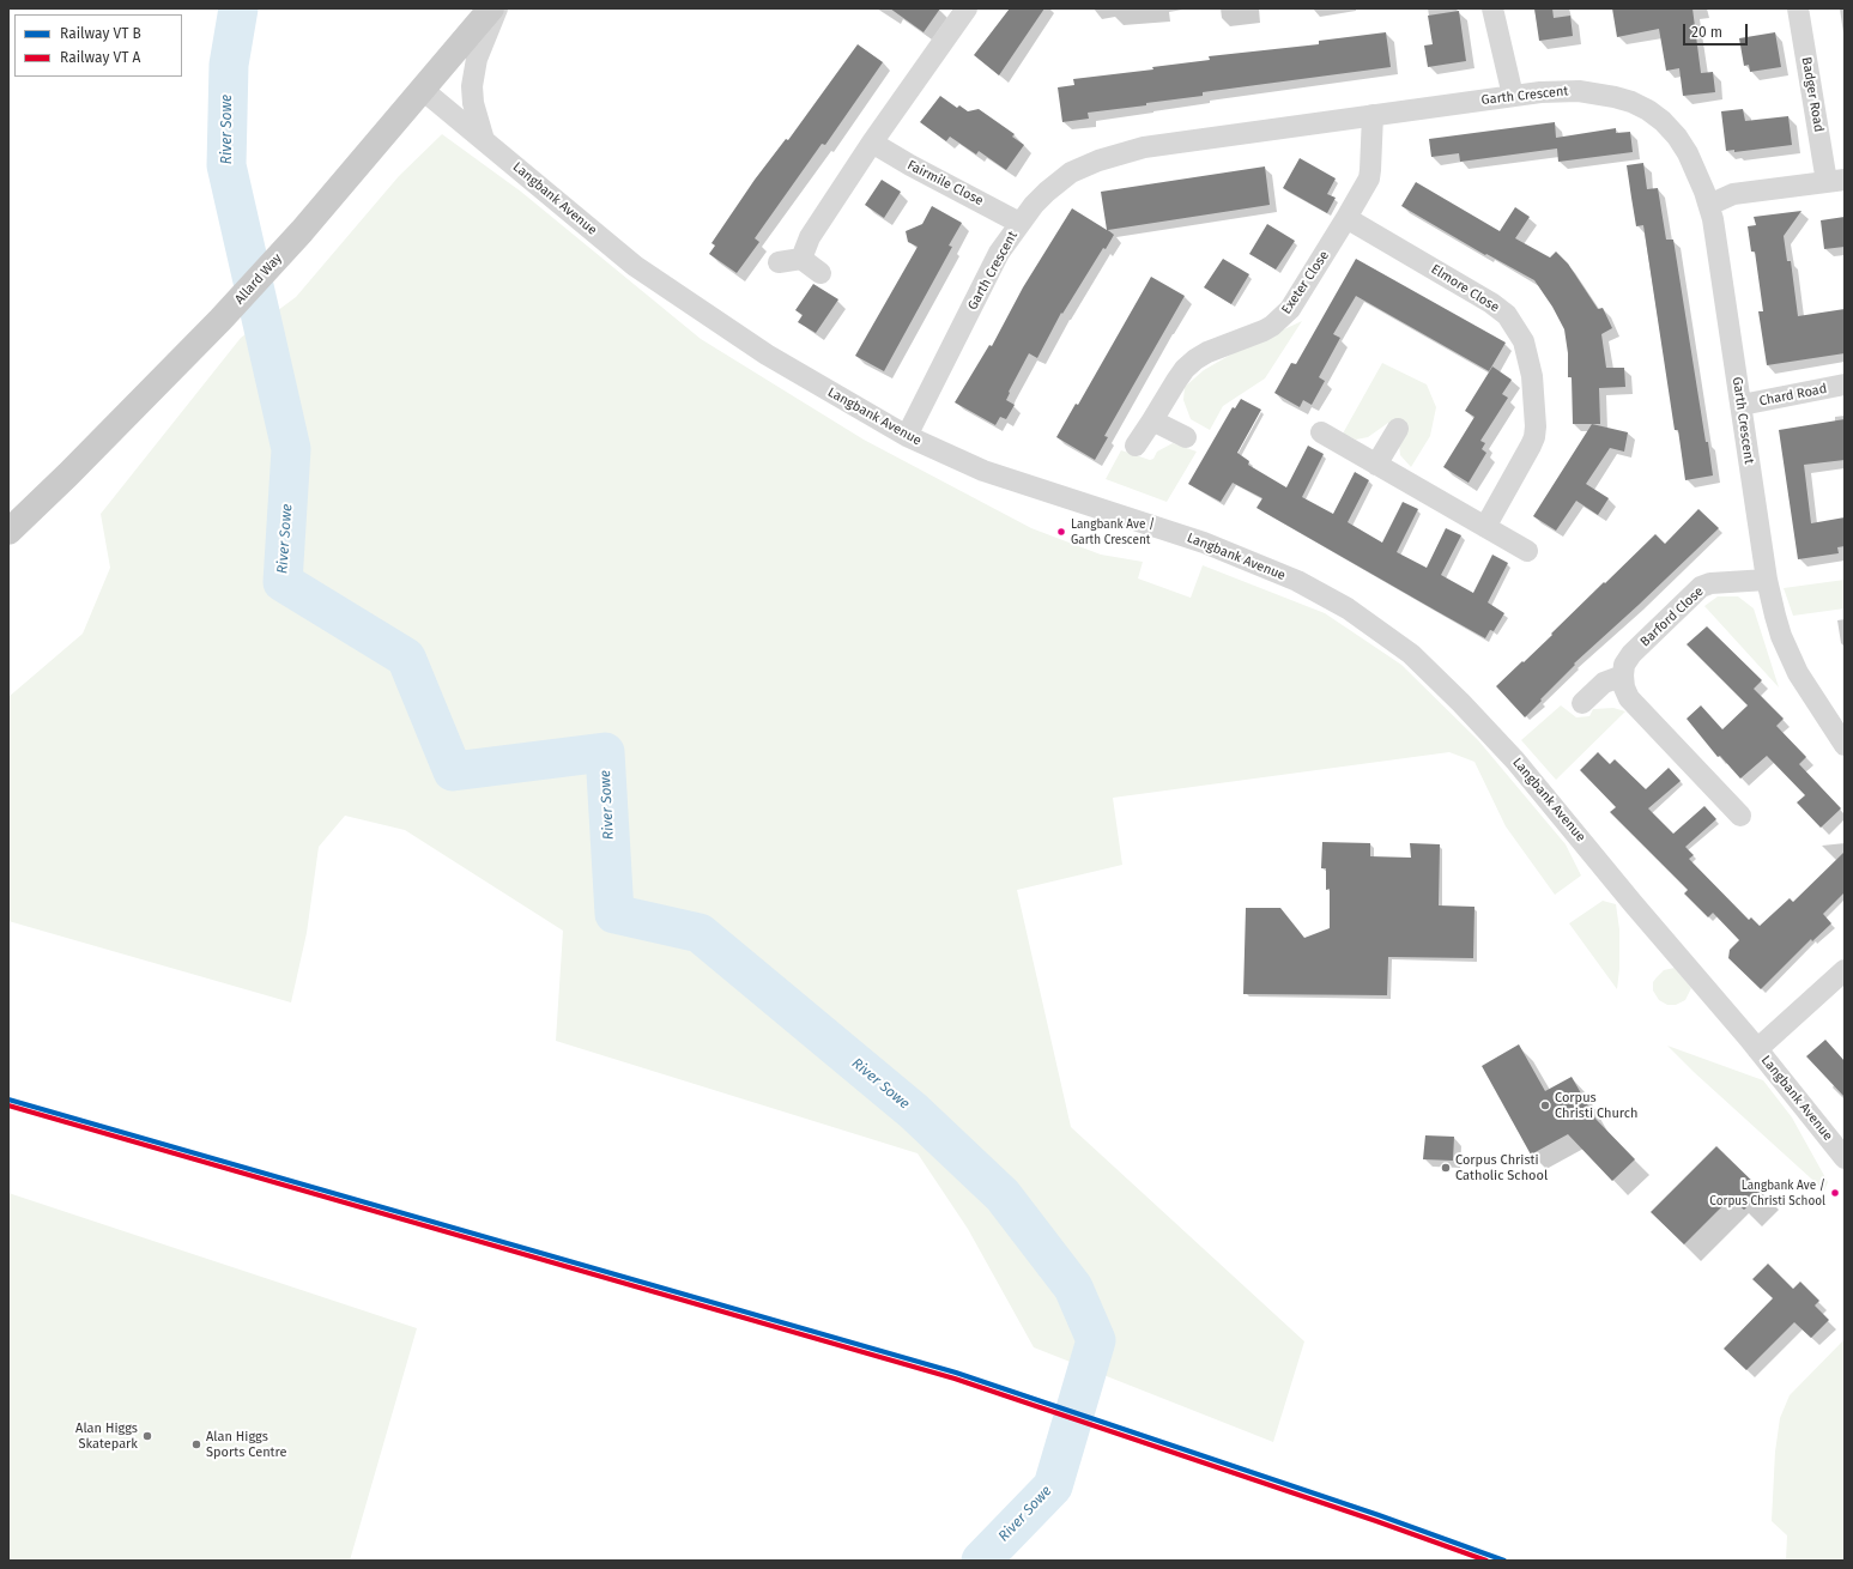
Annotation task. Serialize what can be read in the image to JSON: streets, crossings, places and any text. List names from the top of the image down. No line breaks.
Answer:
{"streets":{"main road":["Allard Way"],"street":["Badger Road","Garth Crescent","Fairmile Close","Langbank Avenue","Exeter Close","Elmore Close","Chard Road","Barford Close"]},"crossings":[["Badger Road","Garth Crescent"],["Garth Crescent","Fairmile Close"],["Garth Crescent","Langbank Avenue"],["Garth Crescent","Exeter Close"],["Garth Crescent","Chard Road"],["Garth Crescent","Barford Close"],["Langbank Avenue","Allard Way"],["Exeter Close","Elmore Close"]],"water":["River Sowe"],"places":["Langbank Ave / Garth Crescent","Corpus Christi Church","Corpus Christi Catholic School","Langbank Ave / Corpus Christi School","Alan Higgs Skatepark","Alan Higgs Sports Centre"],"legend":["Railway VT B","Railway VT A"],"scale_bar":"20 m"}
